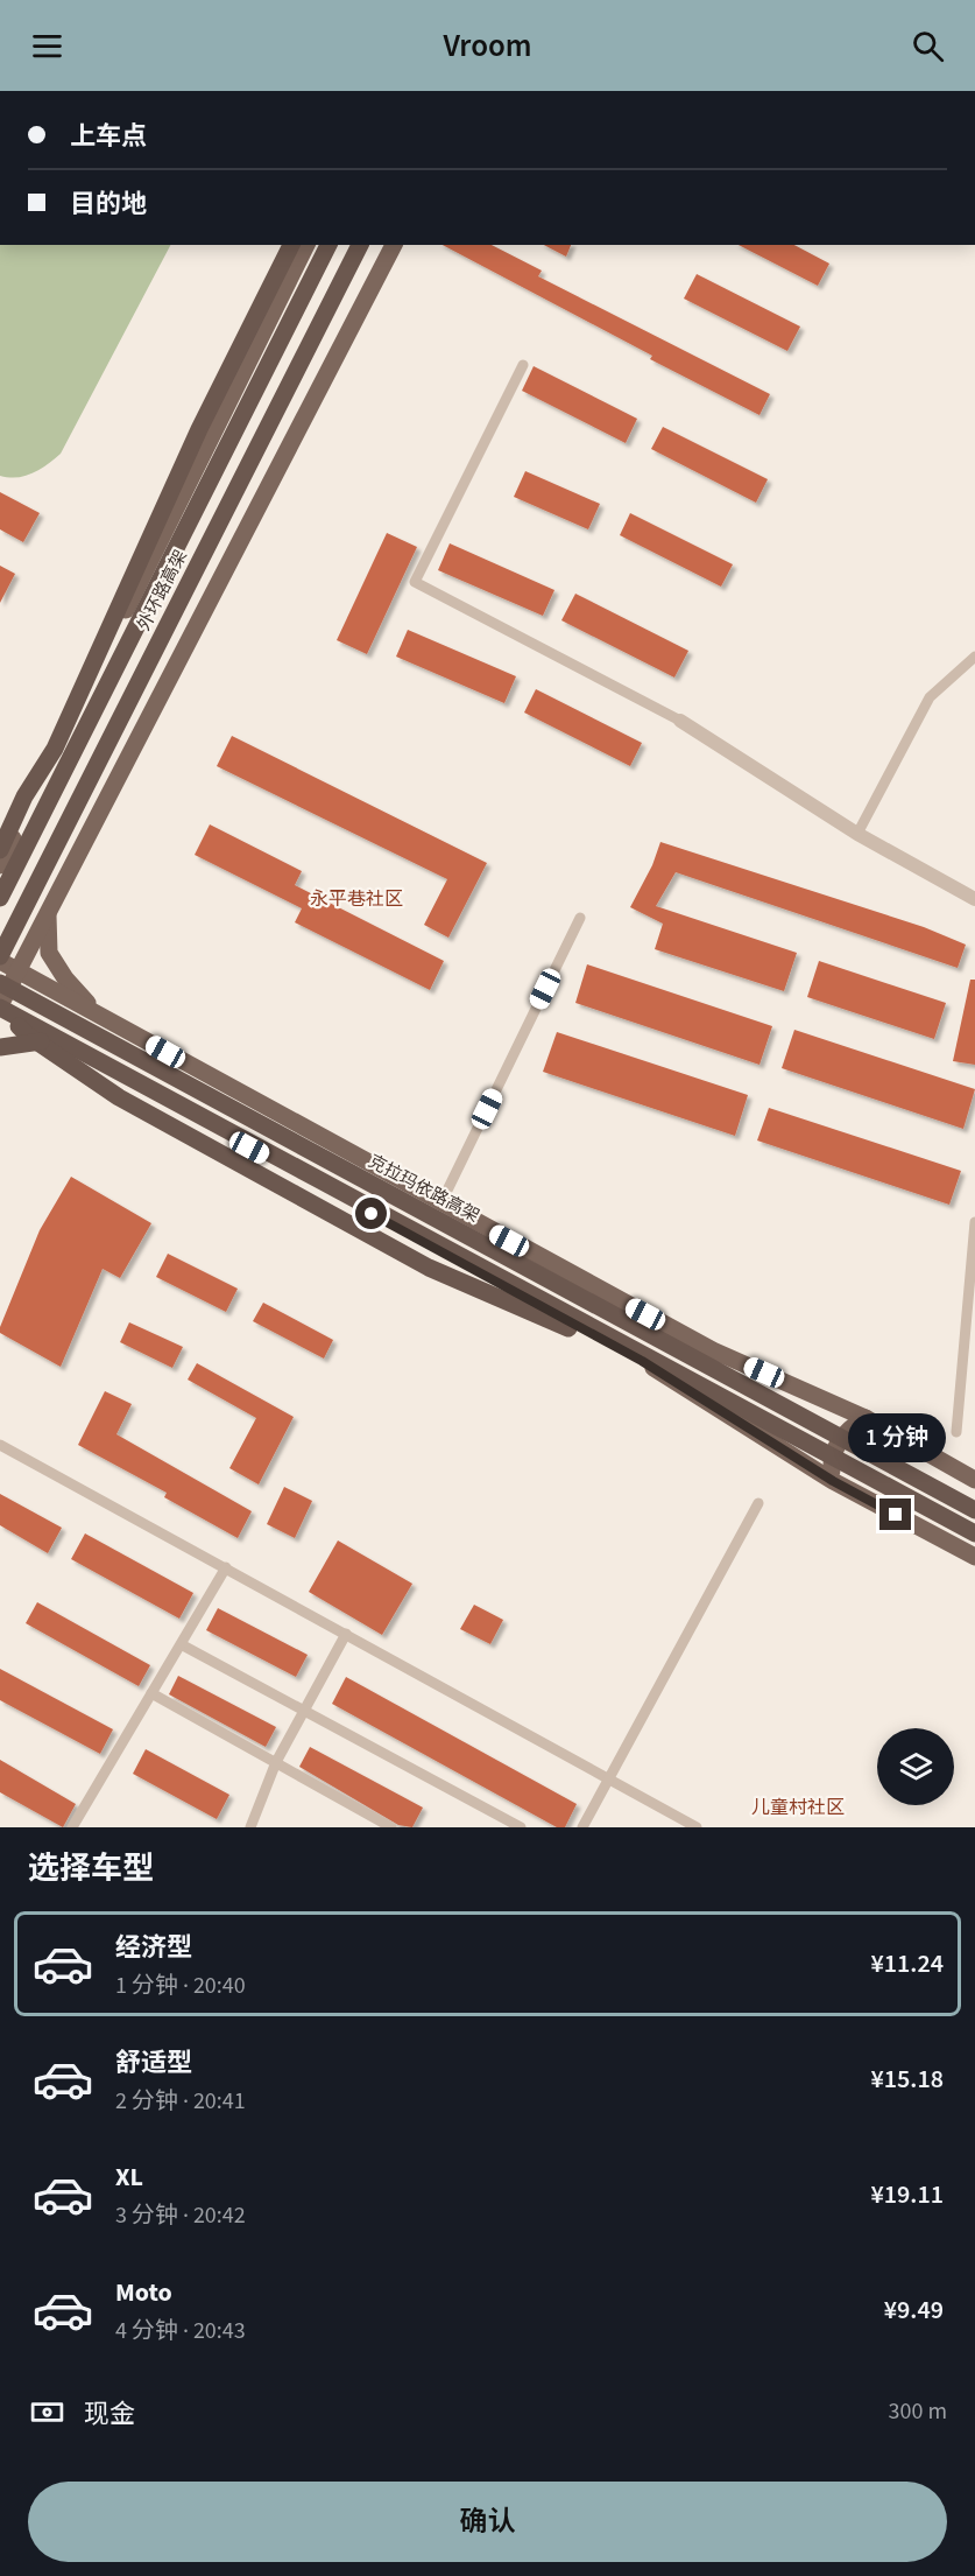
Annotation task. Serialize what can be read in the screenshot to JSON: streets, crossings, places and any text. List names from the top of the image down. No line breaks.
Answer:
{"streets":{"highway":["外环路高架","克拉玛依路高架"]},"districts":["永平巷社区","儿童村社区"],"page":{"header":"Vroom","banner":["上车点","目的地"],"bubble":"1 分钟","heading":"选择车型","list":[{"name":"经济型","note":"1 分钟 · 20:40","value":"¥11.24"},{"name":"舒适型","note":"2 分钟 · 20:41","value":"¥15.18"},{"name":"XL","note":"3 分钟 · 20:42","value":"¥19.11"},{"name":"Moto","note":"4 分钟 · 20:43","value":"¥9.49"}],"pay":["现金","300 m"],"buttons":"确认"}}
